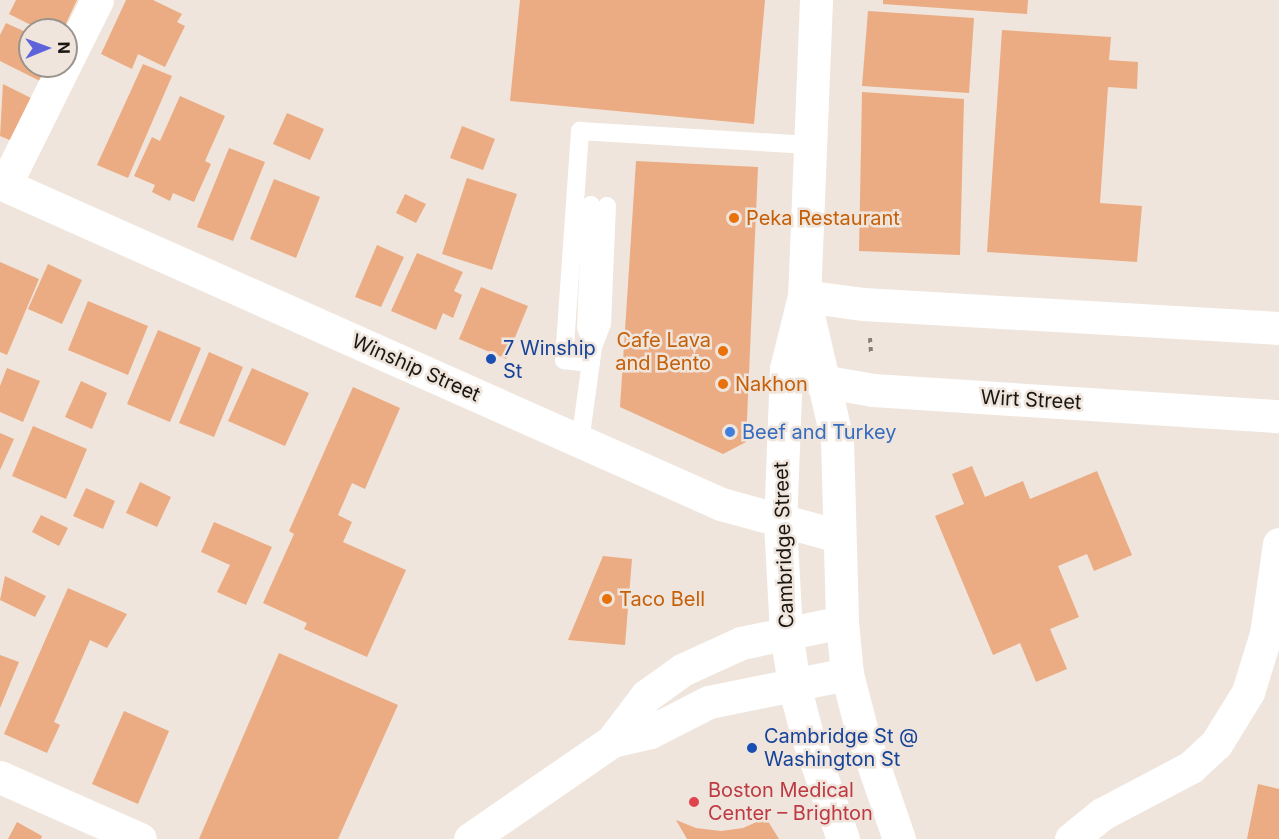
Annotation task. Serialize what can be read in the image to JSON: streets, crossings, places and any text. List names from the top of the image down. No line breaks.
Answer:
{"streets":{"main road":["Winship Street","Wirt Street","Cambridge Street"]},"crossings":[["Winship Street","Cambridge Street"],["Wirt Street","Cambridge Street"]],"places":["Peka Restaurant","Cafe Lava and Bento","7 Winship St","Nakhon","Beef and Turkey","Taco Bell","Cambridge St @ Washington St","Boston Medical Center – Brighton"],"north":"right"}
